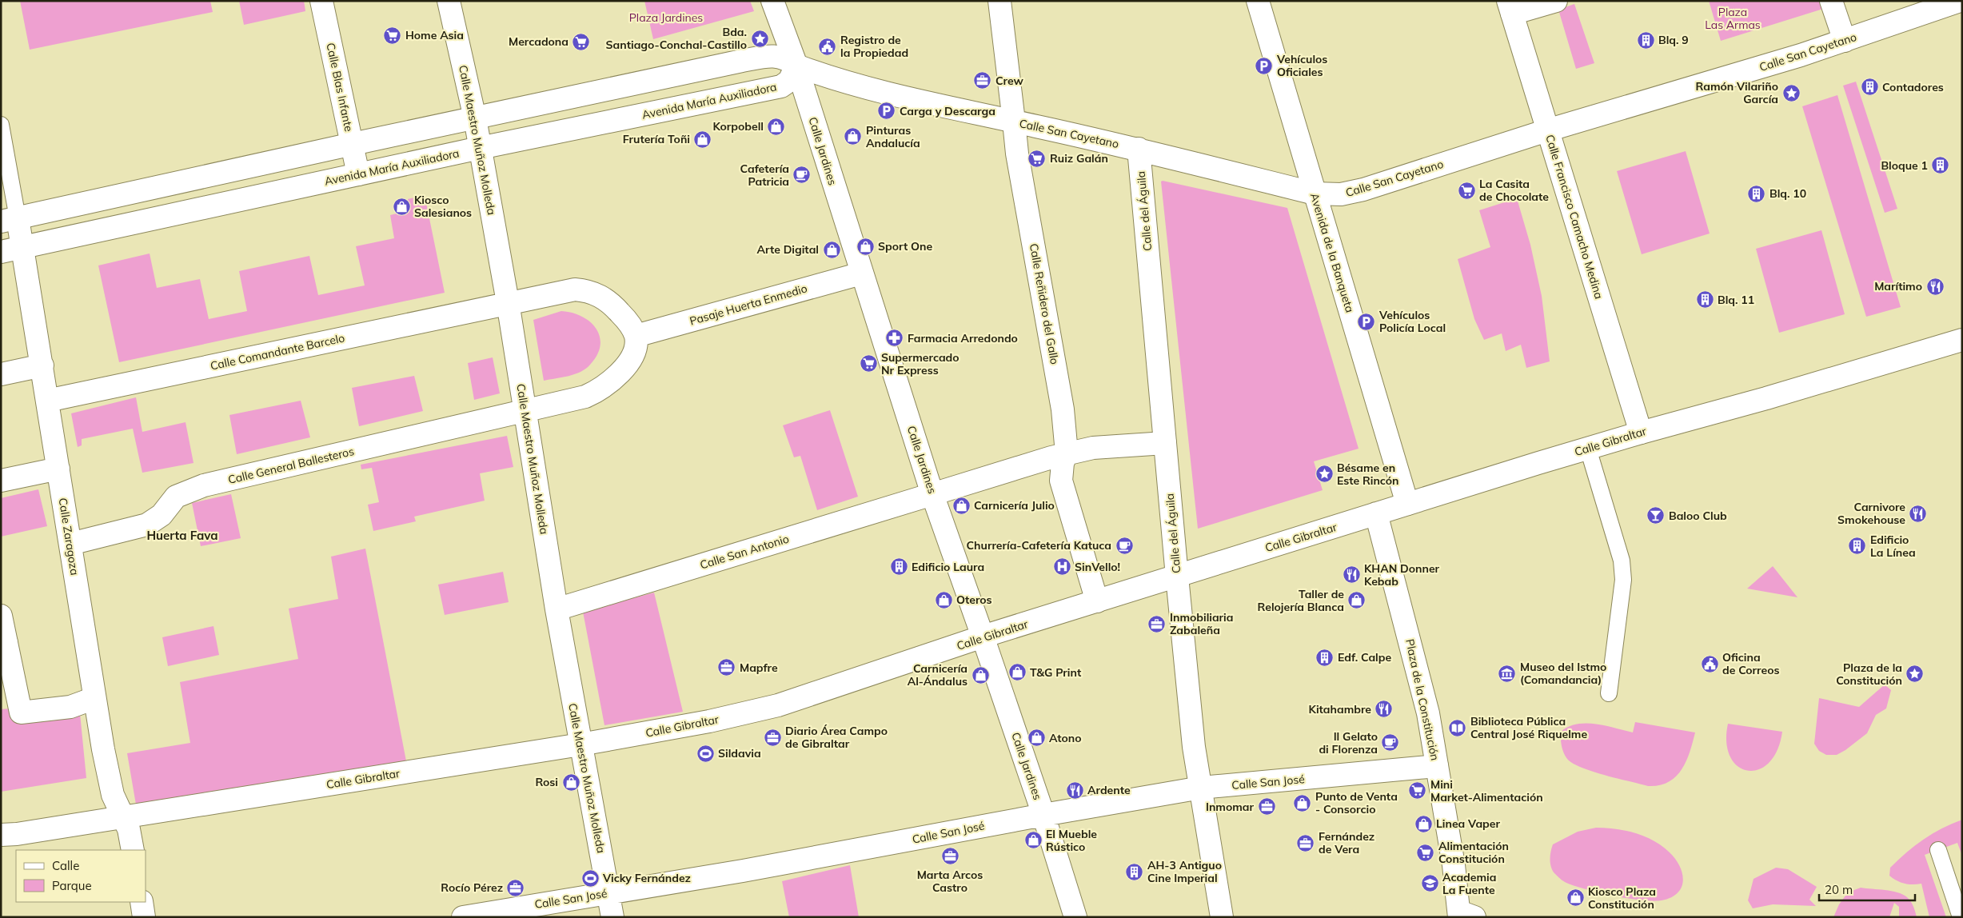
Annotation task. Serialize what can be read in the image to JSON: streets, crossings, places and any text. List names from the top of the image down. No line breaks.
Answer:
{"streets":{"street":["Calle San Cayetano","Calle Blas Infante","Avenida María Auxiliadora","Calle Maestro Muñoz Molleda","Calle Jardines","Calle del Águila","Calle Francisco Camacho Medina","Avenida de la Banqueta","Calle Reñidero del Gallo","Pasaje Huerta Enmedio","Calle Comandante Barcelo","Calle Gibraltar","Calle General Ballesteros","Calle Zaragoza","Calle San Antonio","Plaza de la Constitución","Calle San José"]},"crossings":[["Calle San Cayetano","Avenida María Auxiliadora"],["Calle San Cayetano","Calle Jardines"],["Calle San Cayetano","Calle del Águila"],["Calle San Cayetano","Calle Francisco Camacho Medina"],["Calle San Cayetano","Avenida de la Banqueta"],["Calle San Cayetano","Calle Reñidero del Gallo"],["Calle Blas Infante","Avenida María Auxiliadora"],["Avenida María Auxiliadora","Calle Maestro Muñoz Molleda"],["Avenida María Auxiliadora","Calle Jardines"],["Avenida María Auxiliadora","Calle Zaragoza"],["Calle Maestro Muñoz Molleda","Pasaje Huerta Enmedio"],["Calle Maestro Muñoz Molleda","Calle Comandante Barcelo"],["Calle Maestro Muñoz Molleda","Calle Gibraltar"],["Calle Maestro Muñoz Molleda","Calle General Ballesteros"],["Calle Maestro Muñoz Molleda","Calle San Antonio"],["Calle Maestro Muñoz Molleda","Calle San José"],["Calle Jardines","Pasaje Huerta Enmedio"],["Calle Jardines","Calle Gibraltar"],["Calle Jardines","Calle San Antonio"],["Calle Jardines","Calle San José"],["Calle del Águila","Calle Gibraltar"],["Calle del Águila","Calle San Antonio"],["Calle del Águila","Calle San José"],["Calle Francisco Camacho Medina","Calle Gibraltar"],["Avenida de la Banqueta","Calle Gibraltar"],["Calle Reñidero del Gallo","Calle Gibraltar"],["Calle Reñidero del Gallo","Calle San Antonio"],["Pasaje Huerta Enmedio","Calle Comandante Barcelo"],["Pasaje Huerta Enmedio","Calle General Ballesteros"],["Calle Comandante Barcelo","Calle General Ballesteros"],["Calle Comandante Barcelo","Calle Zaragoza"],["Calle Gibraltar","Calle Zaragoza"],["Calle Gibraltar","Plaza de la Constitución"],["Calle General Ballesteros","Calle Zaragoza"],["Plaza de la Constitución","Calle San José"]],"districts":["Huerta Fava"],"parks":["Plaza Las Armas","Plaza Jardines"],"places":{"supermarket":["Home Asia","Mercadona","Ruiz Galán","La Casita de Chocolate","Supermercado Nr Express","Mini Market-Alimentación","Alimentación Constitución"],"place":["Bda. Santiago-Conchal-Castillo","Ramón Vilariño García","Bésame en Este Rincón","Plaza de la Constitución"],"building":["Blq. 9","Contadores","Bloque 1","Blq. 10","Blq. 11","Edificio La Línea","Edificio Laura","Edf. Calpe","AH-3 Antiguo Cine Imperial"],"public building":["Registro de la Propiedad","Oficina de Correos"],"parking":["Vehículos Oficiales","Carga y Descarga","Vehículos Policía Local"],"office":["Crew","Inmobiliaria Zabaleña","Mapfre","Diario Área Campo de Gibraltar","Inmomar","Fernández de Vera","Marta Arcos Castro","Rocío Pérez"],"shop":["Korpobell","Pinturas Andalucía","Frutería Toñi","Kiosco Salesianos","Sport One","Arte Digital","Carnicería Julio","Oteros","Taller de Relojería Blanca","T&G Print","Carnicería Al-Ándalus","Atono","Rosi","Punto de Venta - Consorcio","Linea Vaper","El Mueble Rústico","Kiosco Plaza Constitución"],"cafe":["Cafetería Patricia","Churrería-Cafetería Katuca","Il Gelato di Florenza"],"restaurant":["Marítimo","Carnivore Smokehouse","KHAN Donner Kebab","Kitahambre","Ardente"],"pharmacy":["Farmacia Arredondo"],"bar":["Baloo Club"],"hospital":["SinVello!"],"museum":["Museo del Istmo (Comandancia)"],"library":["Biblioteca Pública Central José Riquelme"],"sports":["Sildavia","Vicky Fernández"],"school or university":["Academia La Fuente"]},"legend":["Calle","Parque"],"scale_bar":"20 m"}
